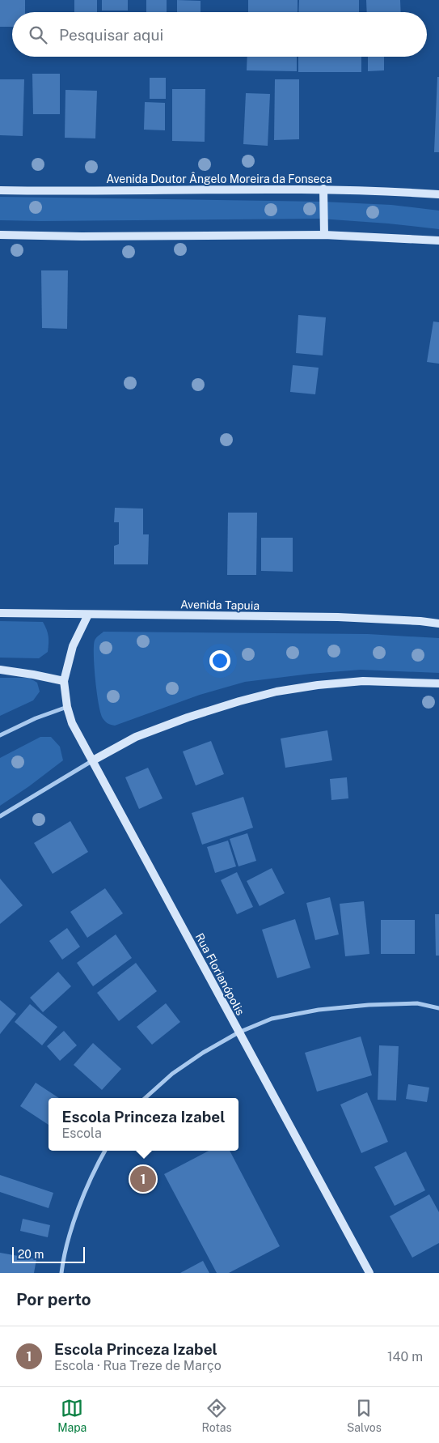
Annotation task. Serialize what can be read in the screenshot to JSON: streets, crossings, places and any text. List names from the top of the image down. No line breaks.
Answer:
{"streets":{"street":["Avenida Doutor Ângelo Moreira da Fonseca","Avenida Tapuia","Rua Florianópolis"]},"scale_bar":"20 m","page":{"search":"Pesquisar aqui","popup":["Escola Princeza Izabel","Escola"],"pins":"1","scale":"20 m","heading":"Por perto","list":[{"mark":"1","name":"Escola Princeza Izabel","note":"Escola · Rua Treze de Março","value":"140 m"}],"nav":["Mapa","Rotas","Salvos"]}}
